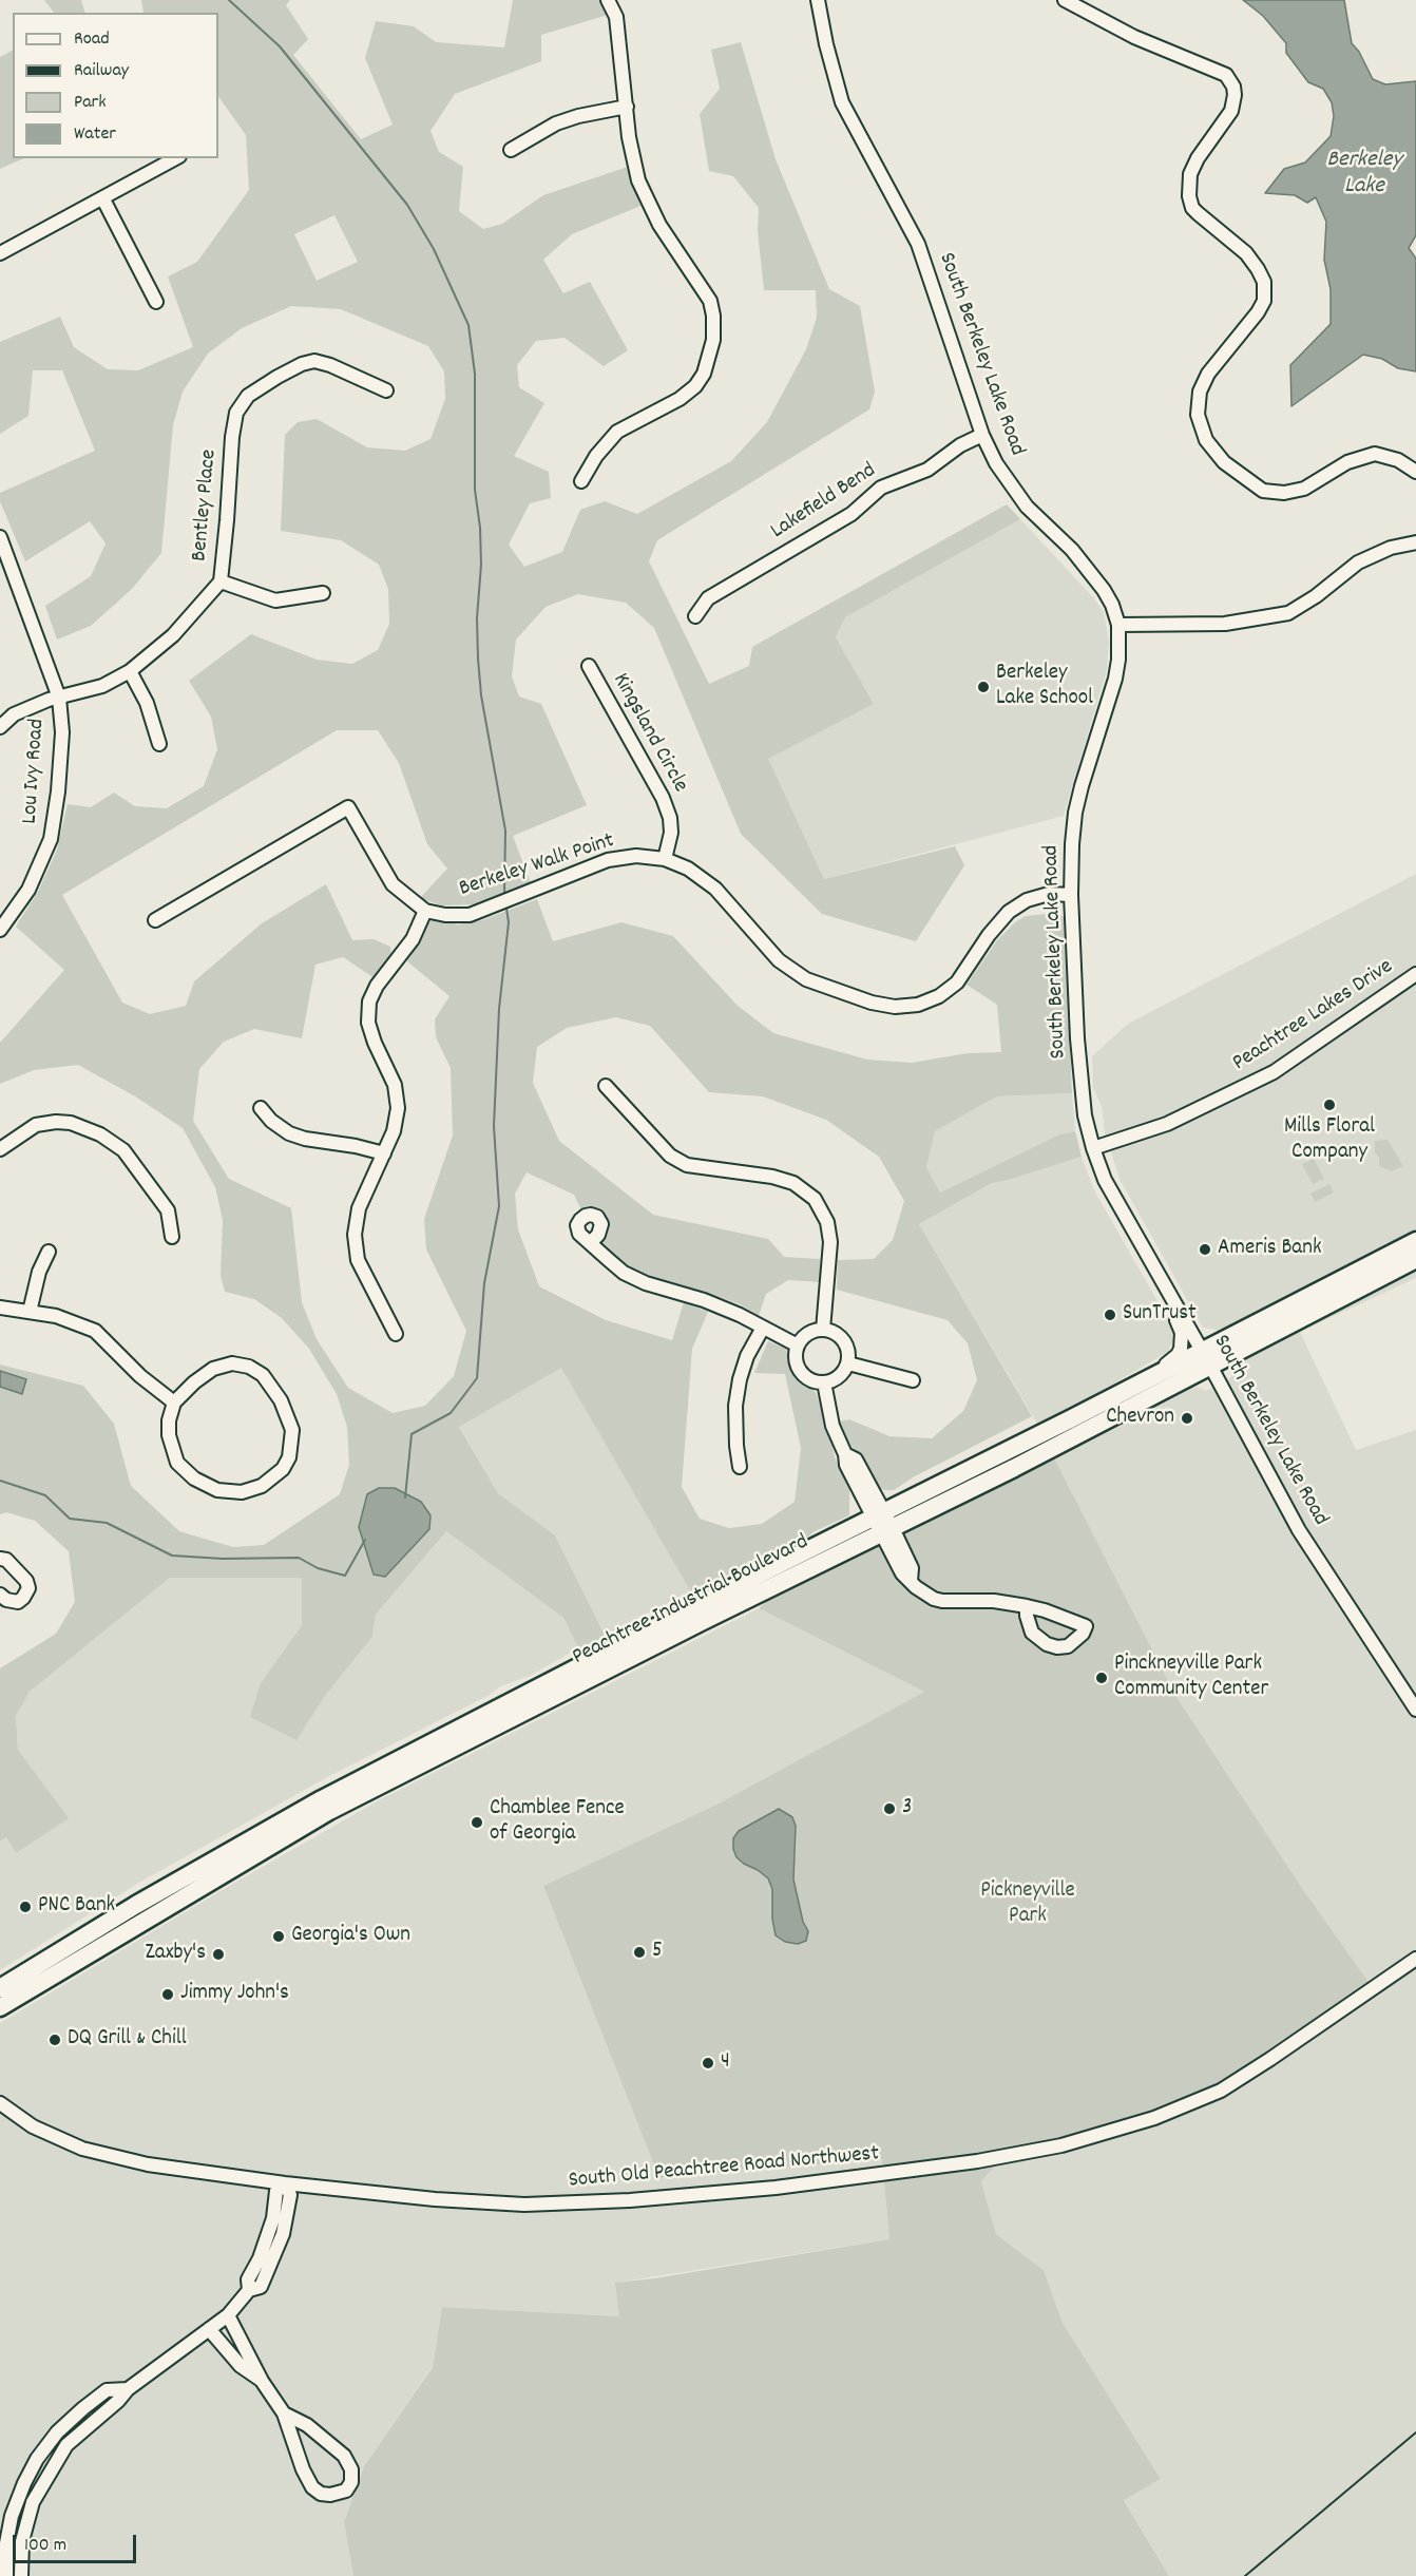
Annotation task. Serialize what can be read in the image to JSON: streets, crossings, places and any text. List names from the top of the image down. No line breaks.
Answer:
{"streets":{"highway":["Peachtree Industrial Boulevard"],"street":["South Berkeley Lake Road","Lakefield Bend","Bentley Place","Kingsland Circle","Lou Ivy Road","Berkeley Walk Point","Peachtree Lakes Drive","South Old Peachtree Road Northwest"]},"crossings":[["South Berkeley Lake Road","Lakefield Bend"],["South Berkeley Lake Road","Berkeley Walk Point"],["South Berkeley Lake Road","Peachtree Lakes Drive"],["South Berkeley Lake Road","Peachtree Industrial Boulevard"],["Bentley Place","Lou Ivy Road"],["Kingsland Circle","Berkeley Walk Point"]],"water":["Berkeley Lake"],"parks":["Pickneyville Park"],"places":["Berkeley Lake School","Mills Floral Company","Ameris Bank","SunTrust","Chevron","Pinckneyville Park Community Center","3","Chamblee Fence of Georgia","PNC Bank","Georgia's Own","5","Zaxby's","Jimmy John's","DQ Grill & Chill","4"],"legend":["Road","Railway","Park","Water"],"scale_bar":"100 m"}
